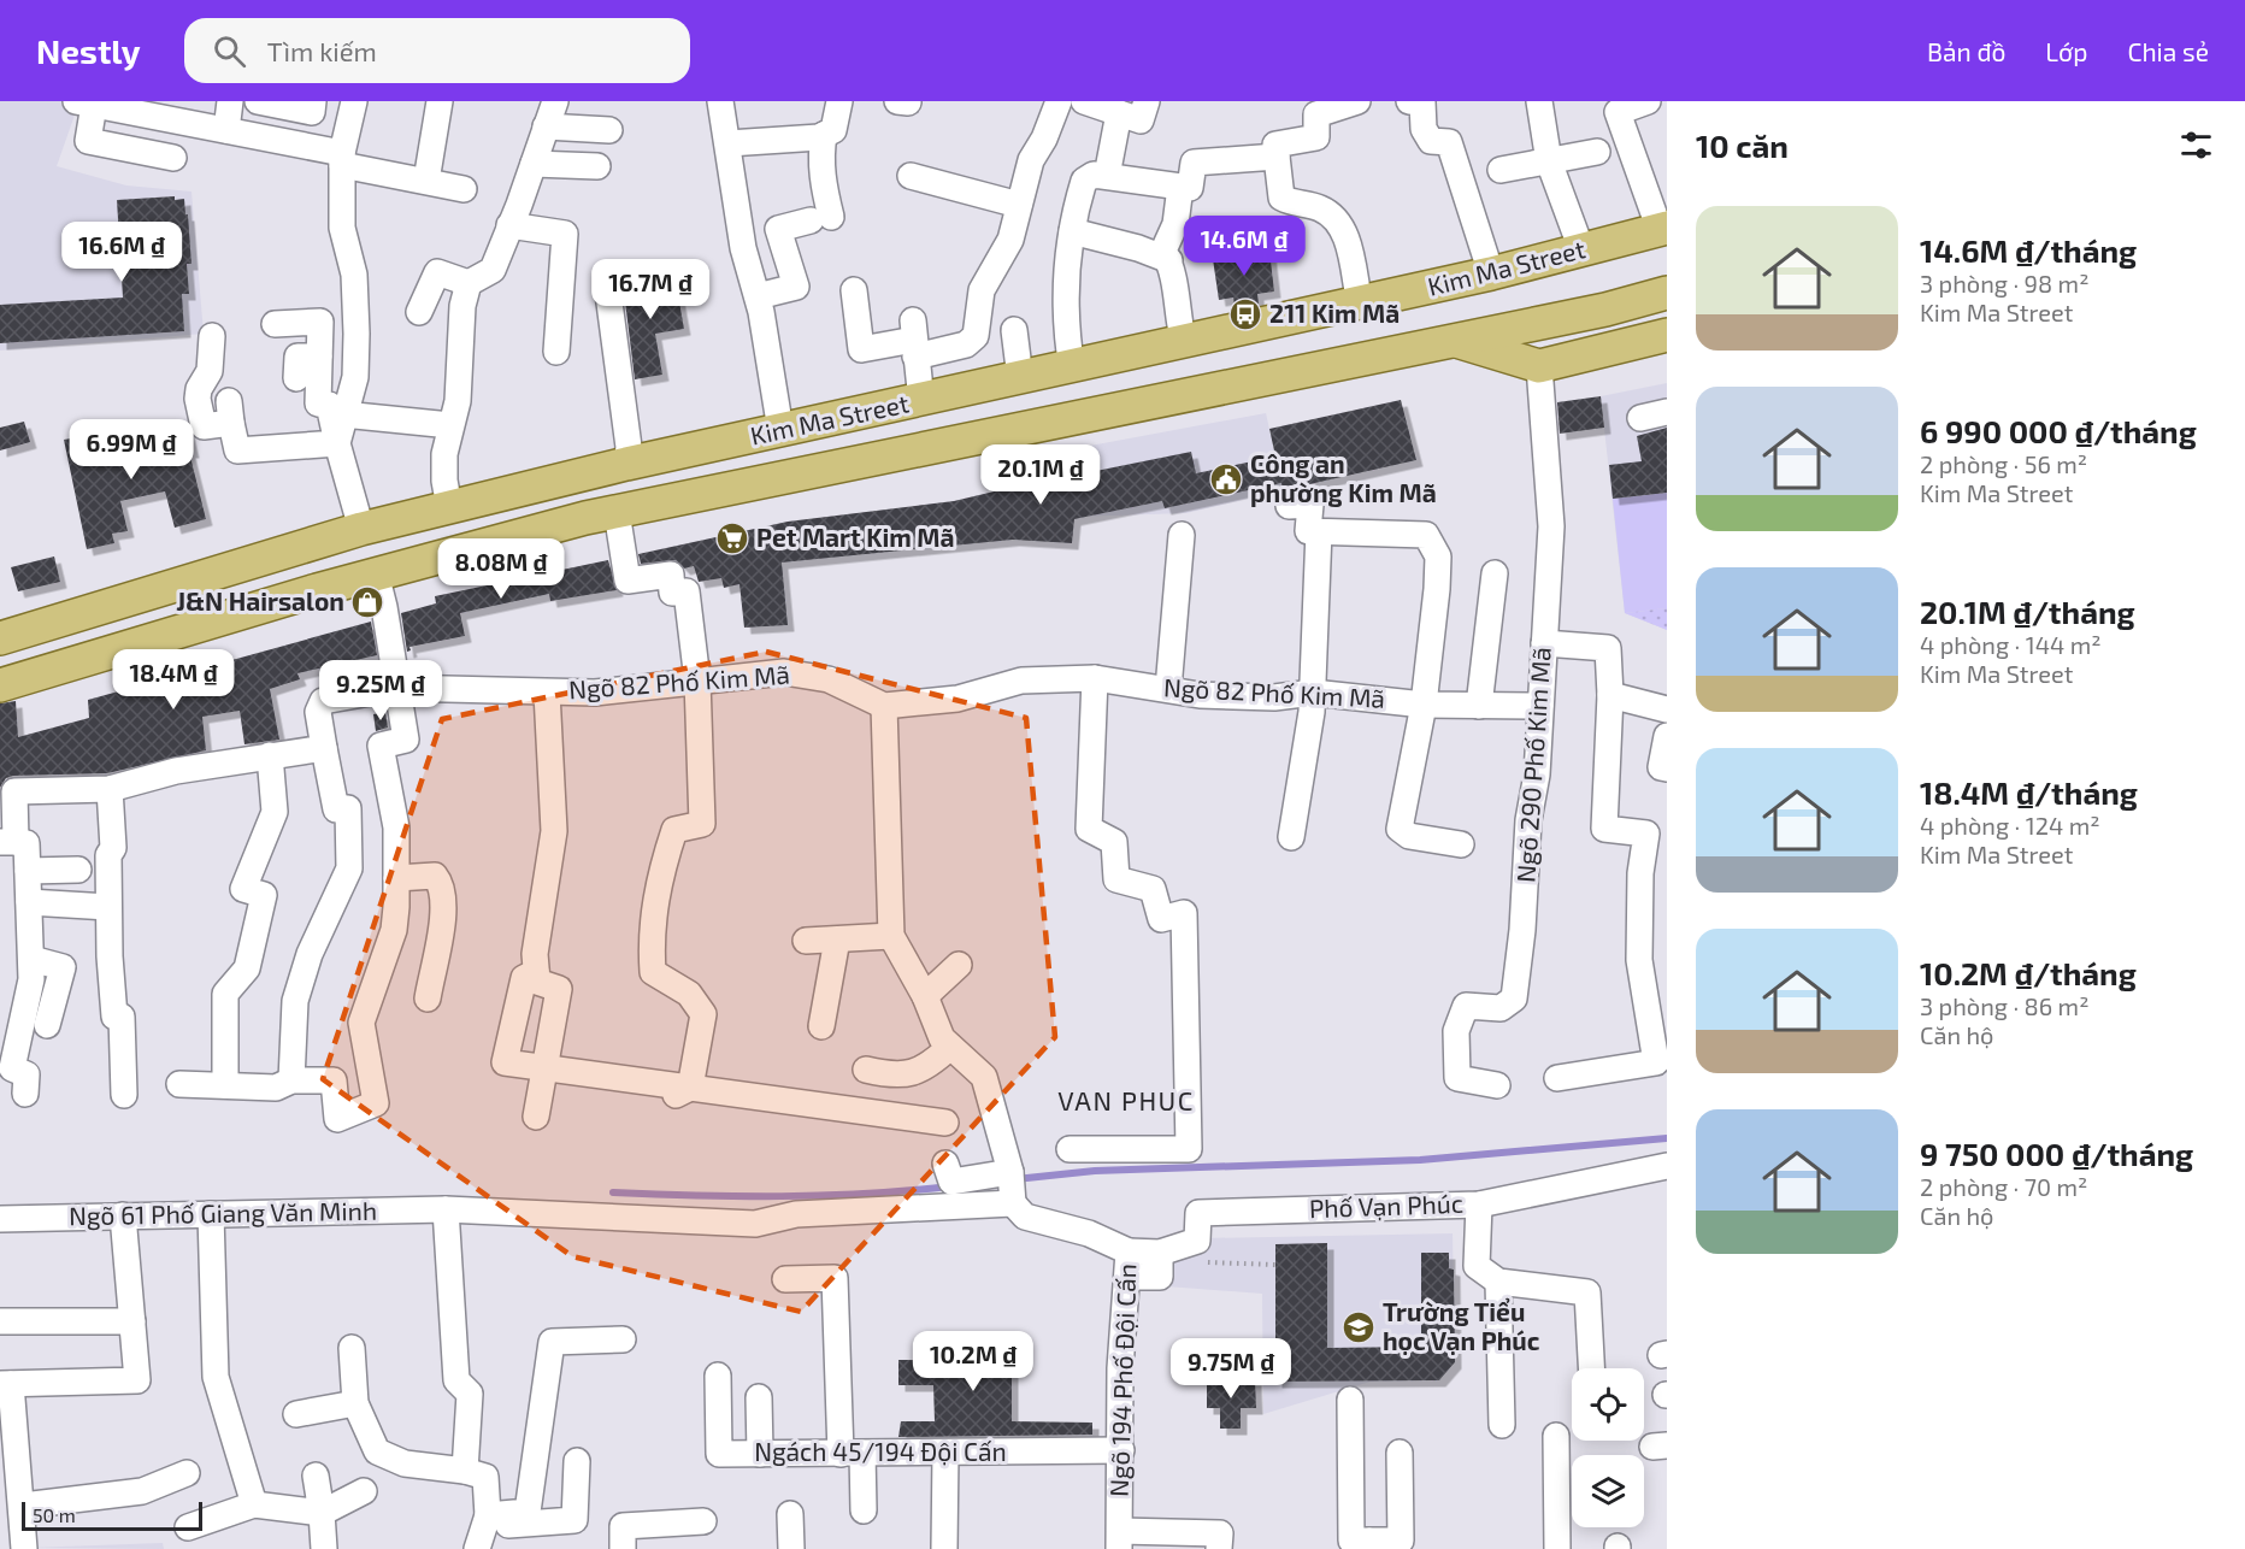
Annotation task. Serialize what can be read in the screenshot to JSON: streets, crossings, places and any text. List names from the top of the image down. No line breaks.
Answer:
{"streets":{"main road":["Kim Ma Street"],"lane":["Ngõ 82 Phố Kim Mã","Ngõ 290 Phố Kim Mã","Phố Vạn Phúc","Ngõ 61 Phố Giang Văn Minh","Ngõ 194 Phố Đội Cấn","Ngách 45/194 Đội Cấn"]},"crossings":[["Kim Ma Street","Ngõ 290 Phố Kim Mã"],["Ngõ 82 Phố Kim Mã","Ngõ 290 Phố Kim Mã"],["Phố Vạn Phúc","Ngõ 194 Phố Đội Cấn"],["Ngõ 61 Phố Giang Văn Minh","Ngõ 194 Phố Đội Cấn"],["Ngõ 194 Phố Đội Cấn","Ngách 45/194 Đội Cấn"]],"districts":["VAN PHUC"],"places":{"bus stop":["211 Kim Mã"],"public building":["Công an phường Kim Mã"],"supermarket":["Pet Mart Kim Mã"],"shop":["J&N Hairsalon"],"school or university":["Trường Tiểu học Vạn Phúc"]},"scale_bar":"50 m","page":{"header":"Nestly","search":"Tìm kiếm","nav":["Bản đồ","Lớp","Chia sẻ"],"heading":"10 căn","list":[{"name":"14.6M ₫/tháng","note":"3 phòng · 98 m² · Kim Ma Street"},{"name":"6 990 000 ₫/tháng","note":"2 phòng · 56 m² · Kim Ma Street"},{"name":"20.1M ₫/tháng","note":"4 phòng · 144 m² · Kim Ma Street"},{"name":"18.4M ₫/tháng","note":"4 phòng · 124 m² · Kim Ma Street"},{"name":"10.2M ₫/tháng","note":"3 phòng · 86 m² · Căn hộ"},{"name":"9 750 000 ₫/tháng","note":"2 phòng · 70 m² · Căn hộ"}],"price":["14.6M ₫","16.6M ₫","16.7M ₫","6.99M ₫","20.1M ₫","8.08M ₫","18.4M ₫","9.25M ₫","10.2M ₫","9.75M ₫"],"scale":"50 m"}}
